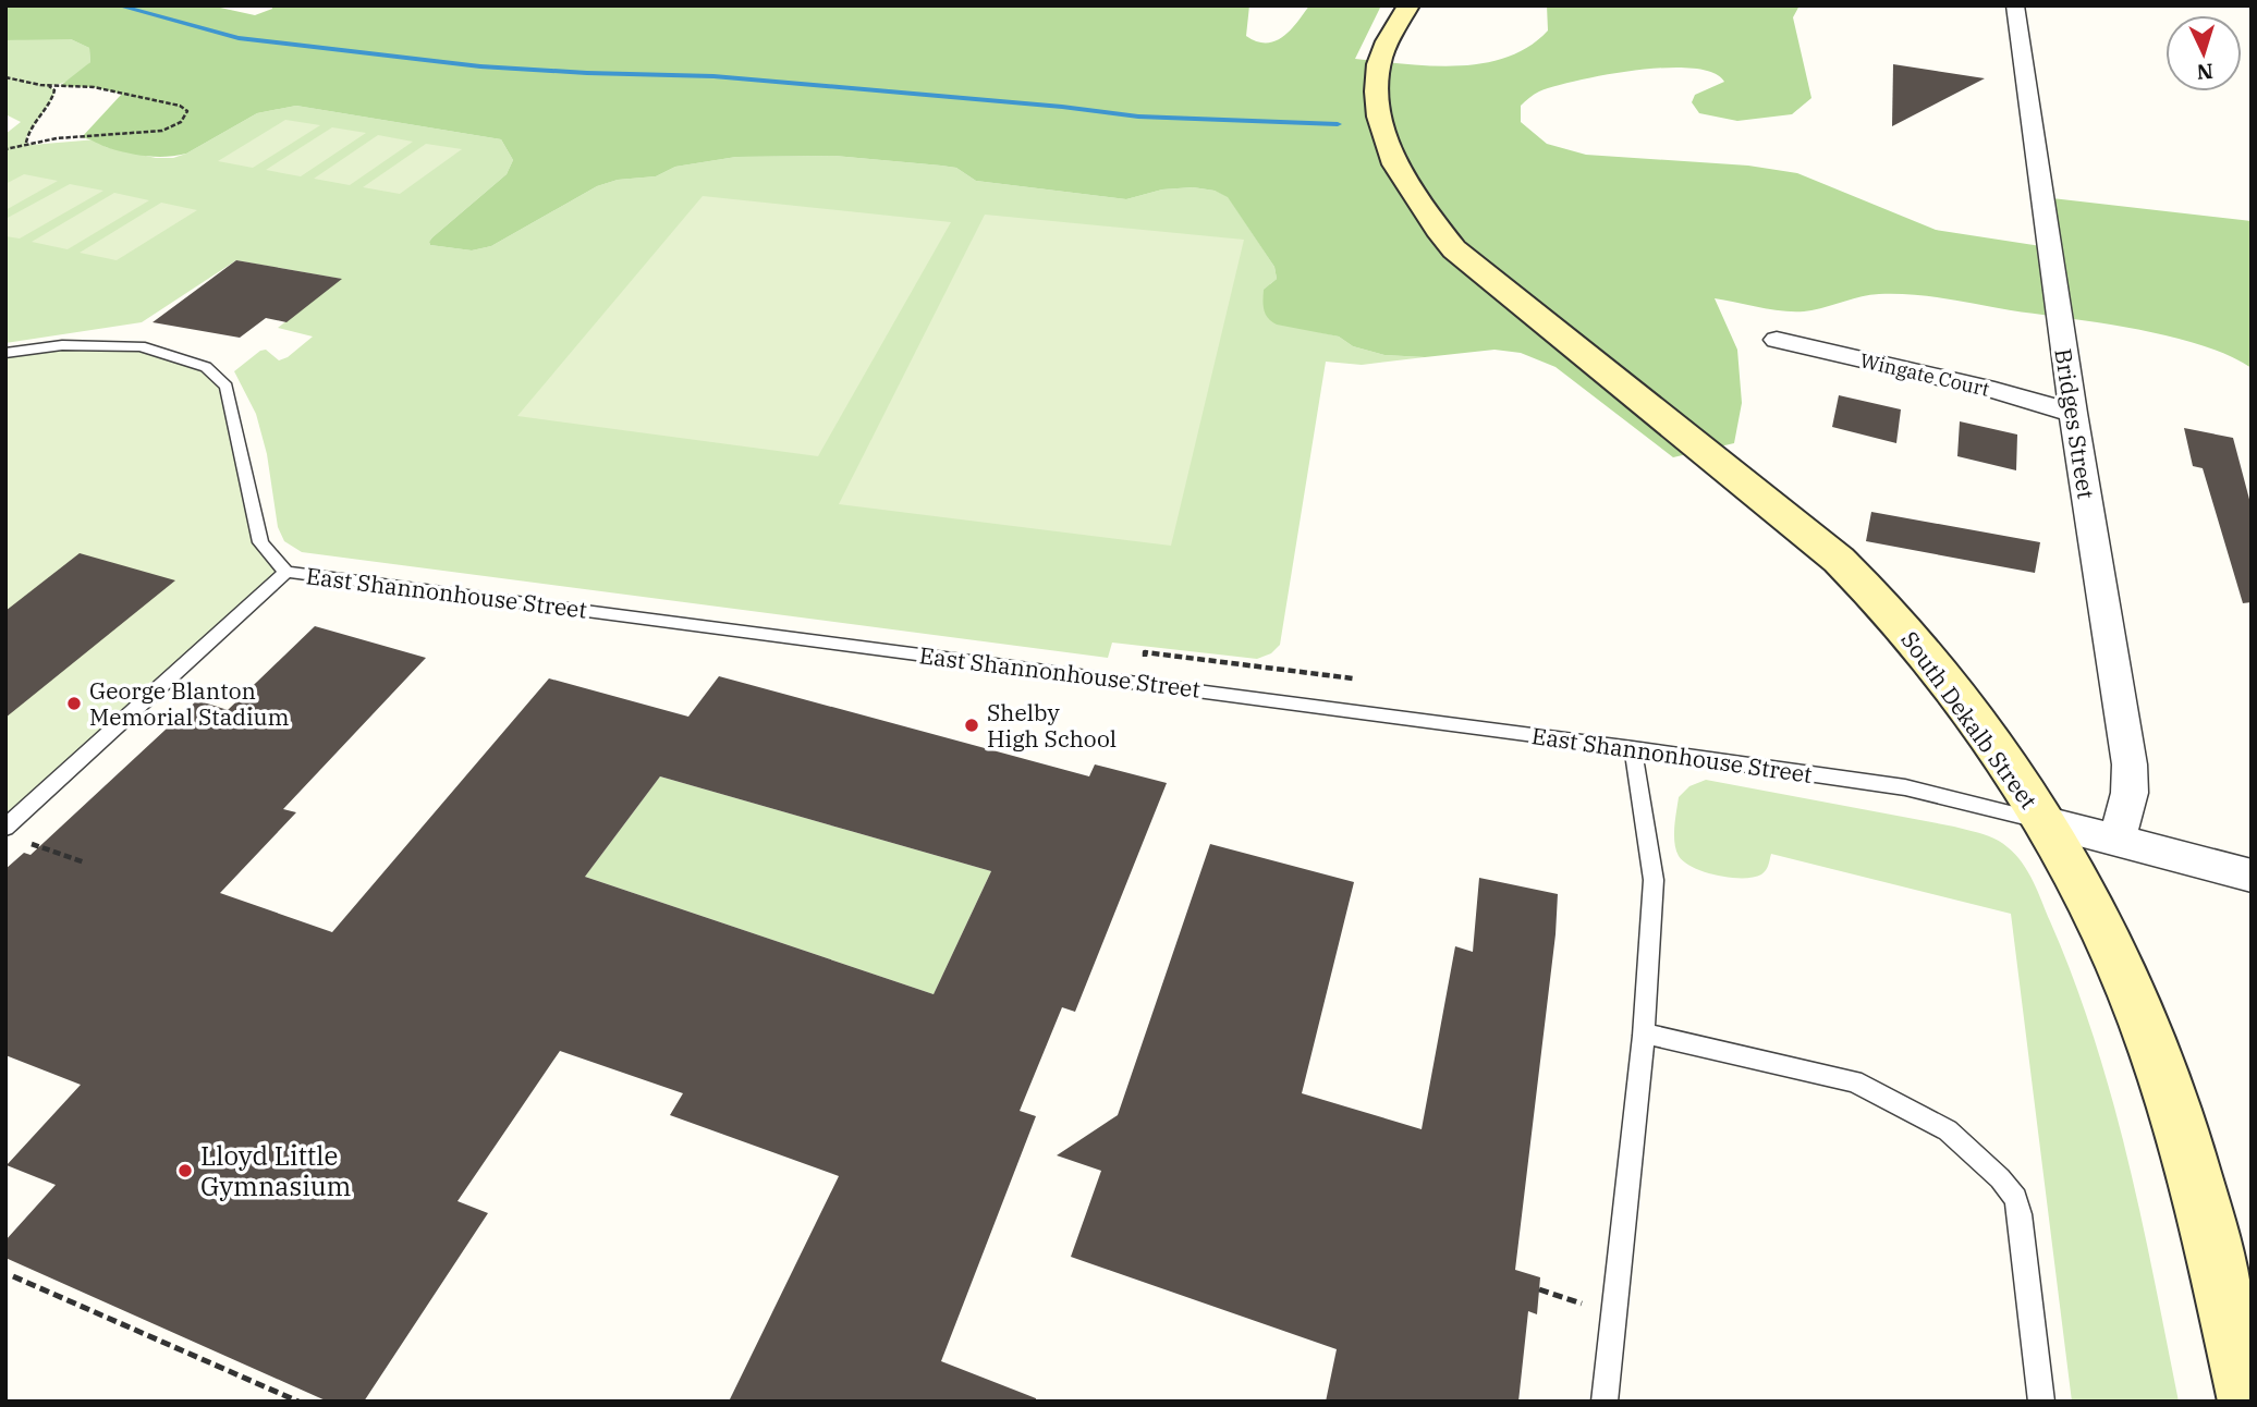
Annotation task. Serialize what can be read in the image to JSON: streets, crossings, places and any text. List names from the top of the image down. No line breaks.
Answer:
{"streets":{"main road":["South Dekalb Street"],"street":["Wingate Court","Bridges Street","East Shannonhouse Street"]},"crossings":[["Wingate Court","Bridges Street"],["Bridges Street","East Shannonhouse Street"],["East Shannonhouse Street","South Dekalb Street"]],"places":["George Blanton Memorial Stadium","Shelby High School","Lloyd Little Gymnasium"],"north":"bottom"}
